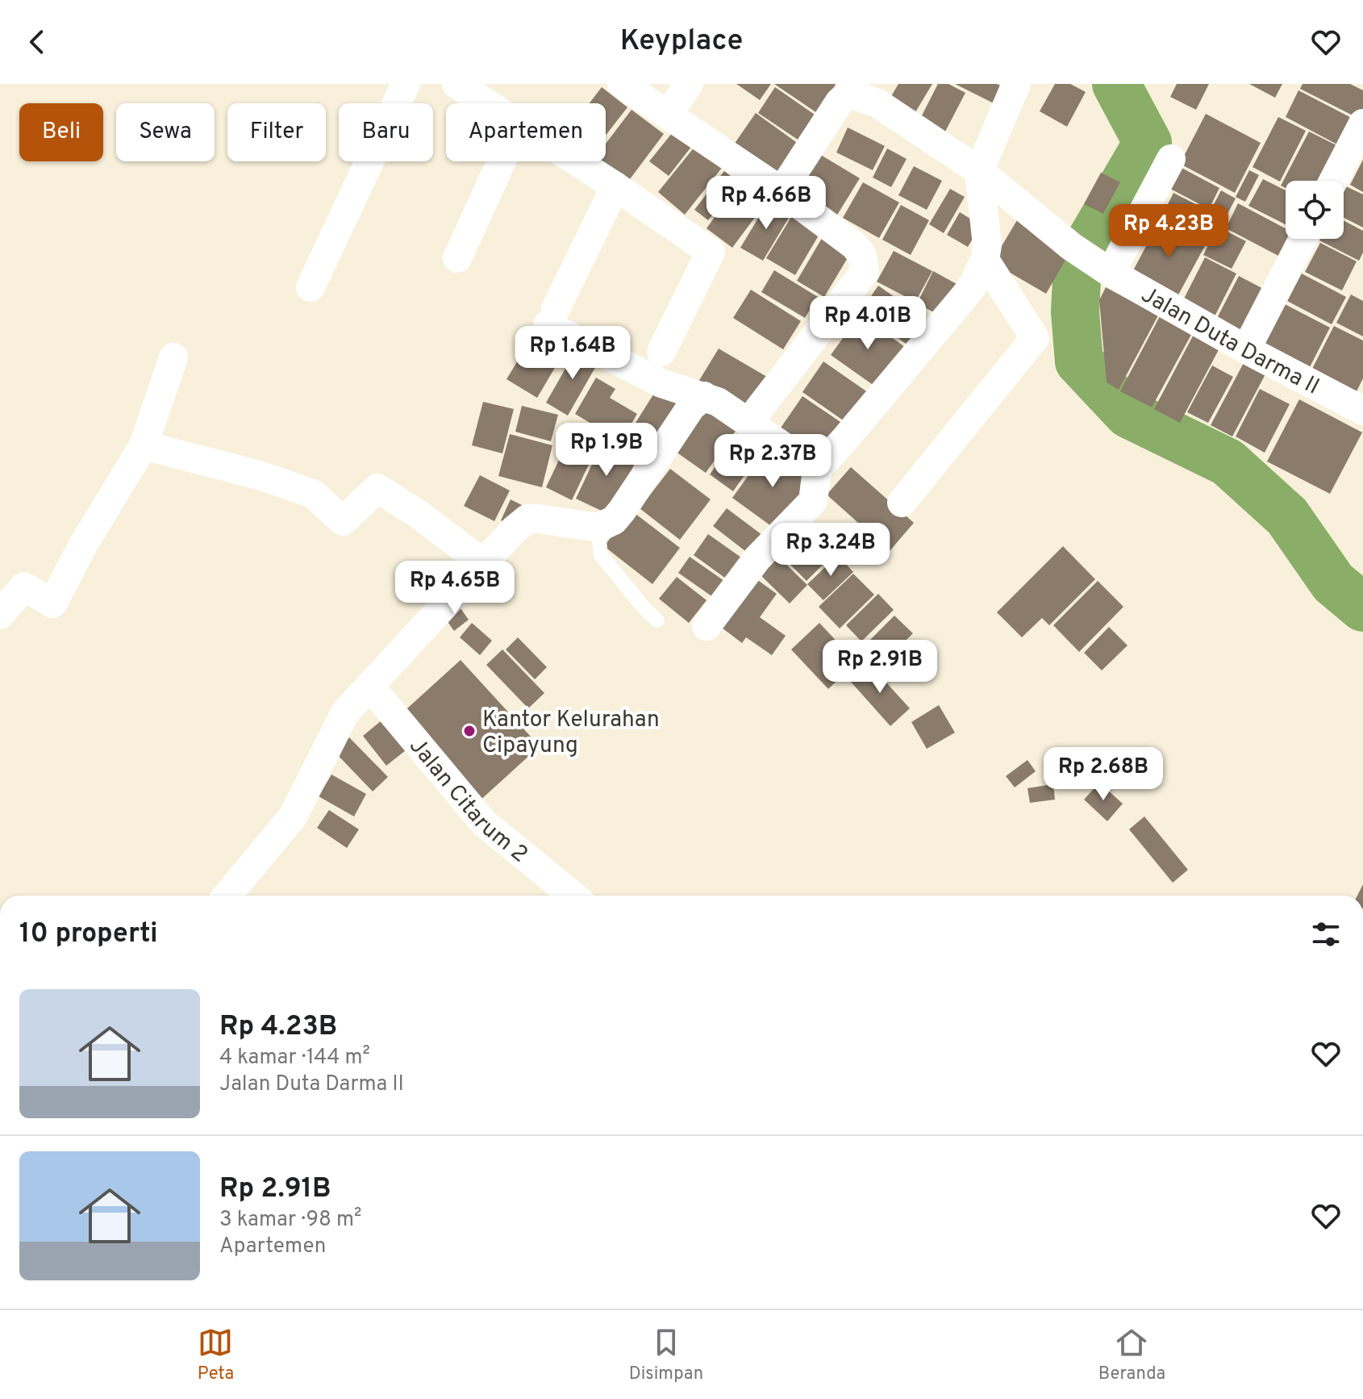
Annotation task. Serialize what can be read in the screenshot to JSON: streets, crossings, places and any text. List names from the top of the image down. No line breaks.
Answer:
{"streets":{"street":["Jalan Duta Darma II","Jalan Citarum 2"]},"places":["Kantor Kelurahan Cipayung"],"page":{"header":"Keyplace","chip":["Beli","Sewa","Filter","Baru","Apartemen"],"price":["Rp 4.66B","Rp 4.23B","Rp 4.01B","Rp 1.64B","Rp 1.9B","Rp 2.37B","Rp 3.24B","Rp 4.65B","Rp 2.91B","Rp 2.68B"],"heading":"10 properti","list":[{"name":"Rp 4.23B","note":"4 kamar · 144 m² · Jalan Duta Darma II"},{"name":"Rp 2.91B","note":"3 kamar · 98 m² · Apartemen"}],"tabs":["Peta","Disimpan","Beranda"]}}
